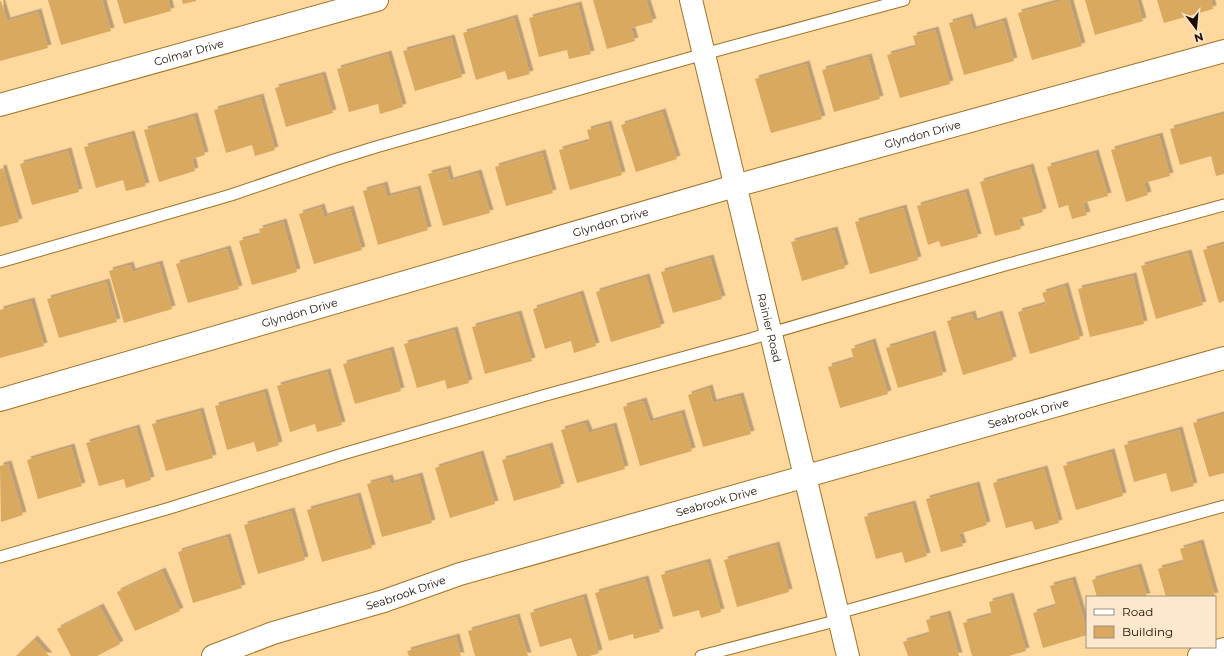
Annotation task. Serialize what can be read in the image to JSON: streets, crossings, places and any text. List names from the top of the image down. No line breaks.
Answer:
{"streets":{"street":["Colmar Drive","Glyndon Drive","Rainier Road","Seabrook Drive"]},"crossings":[["Glyndon Drive","Rainier Road"],["Rainier Road","Seabrook Drive"]],"legend":["Road","Building"],"north":"bottom"}
